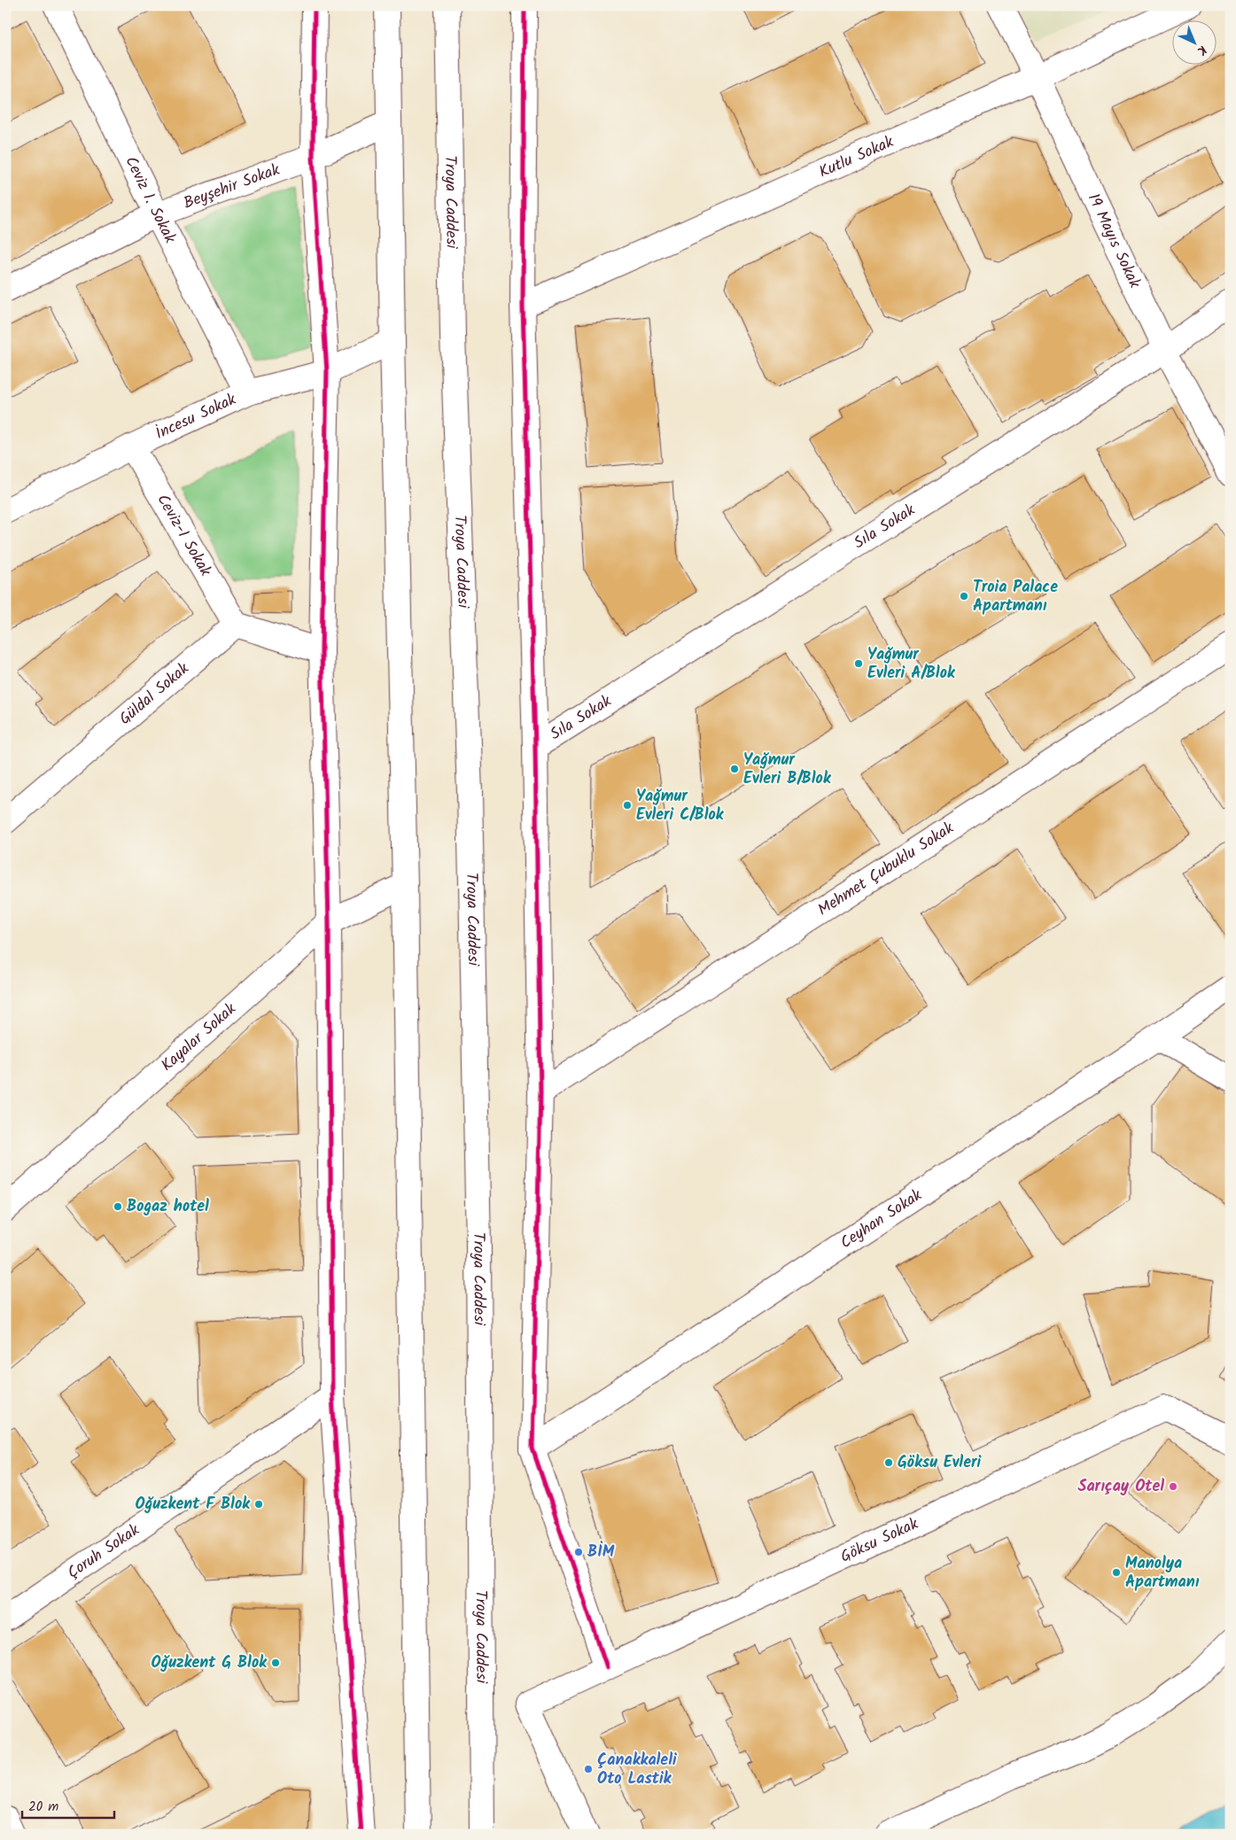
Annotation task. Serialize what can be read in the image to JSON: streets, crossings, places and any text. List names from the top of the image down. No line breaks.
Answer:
{"streets":{"street":["Kutlu Sokak","Beyşehir Sokak","Ceviz 1. Sokak","Troya Caddesi","19 Mayıs Sokak","İncesu Sokak","Sıla Sokak","Ceviz-1 Sokak","Güldal Sokak","Mehmet Çubuklu Sokak","Kayalar Sokak","Ceyhan Sokak","Göksu Sokak","Çoruh Sokak"]},"crossings":[["Kutlu Sokak","19 Mayıs Sokak"],["Beyşehir Sokak","Ceviz 1. Sokak"],["Ceviz 1. Sokak","İncesu Sokak"],["19 Mayıs Sokak","Sıla Sokak"],["İncesu Sokak","Ceviz-1 Sokak"],["Ceviz-1 Sokak","Güldal Sokak"]],"places":["Troia Palace Apartmanı","Yağmur Evleri A/Blok","Yağmur Evleri B/Blok","Yağmur Evleri C/Blok","Bogaz hotel","Göksu Evleri","Sarıçay Otel","Oğuzkent F Blok","BİM","Manolya Apartmanı","Oğuzkent G Blok","Çanakkaleli Oto Lastik"],"scale_bar":"20 m","north":"bottom right"}
